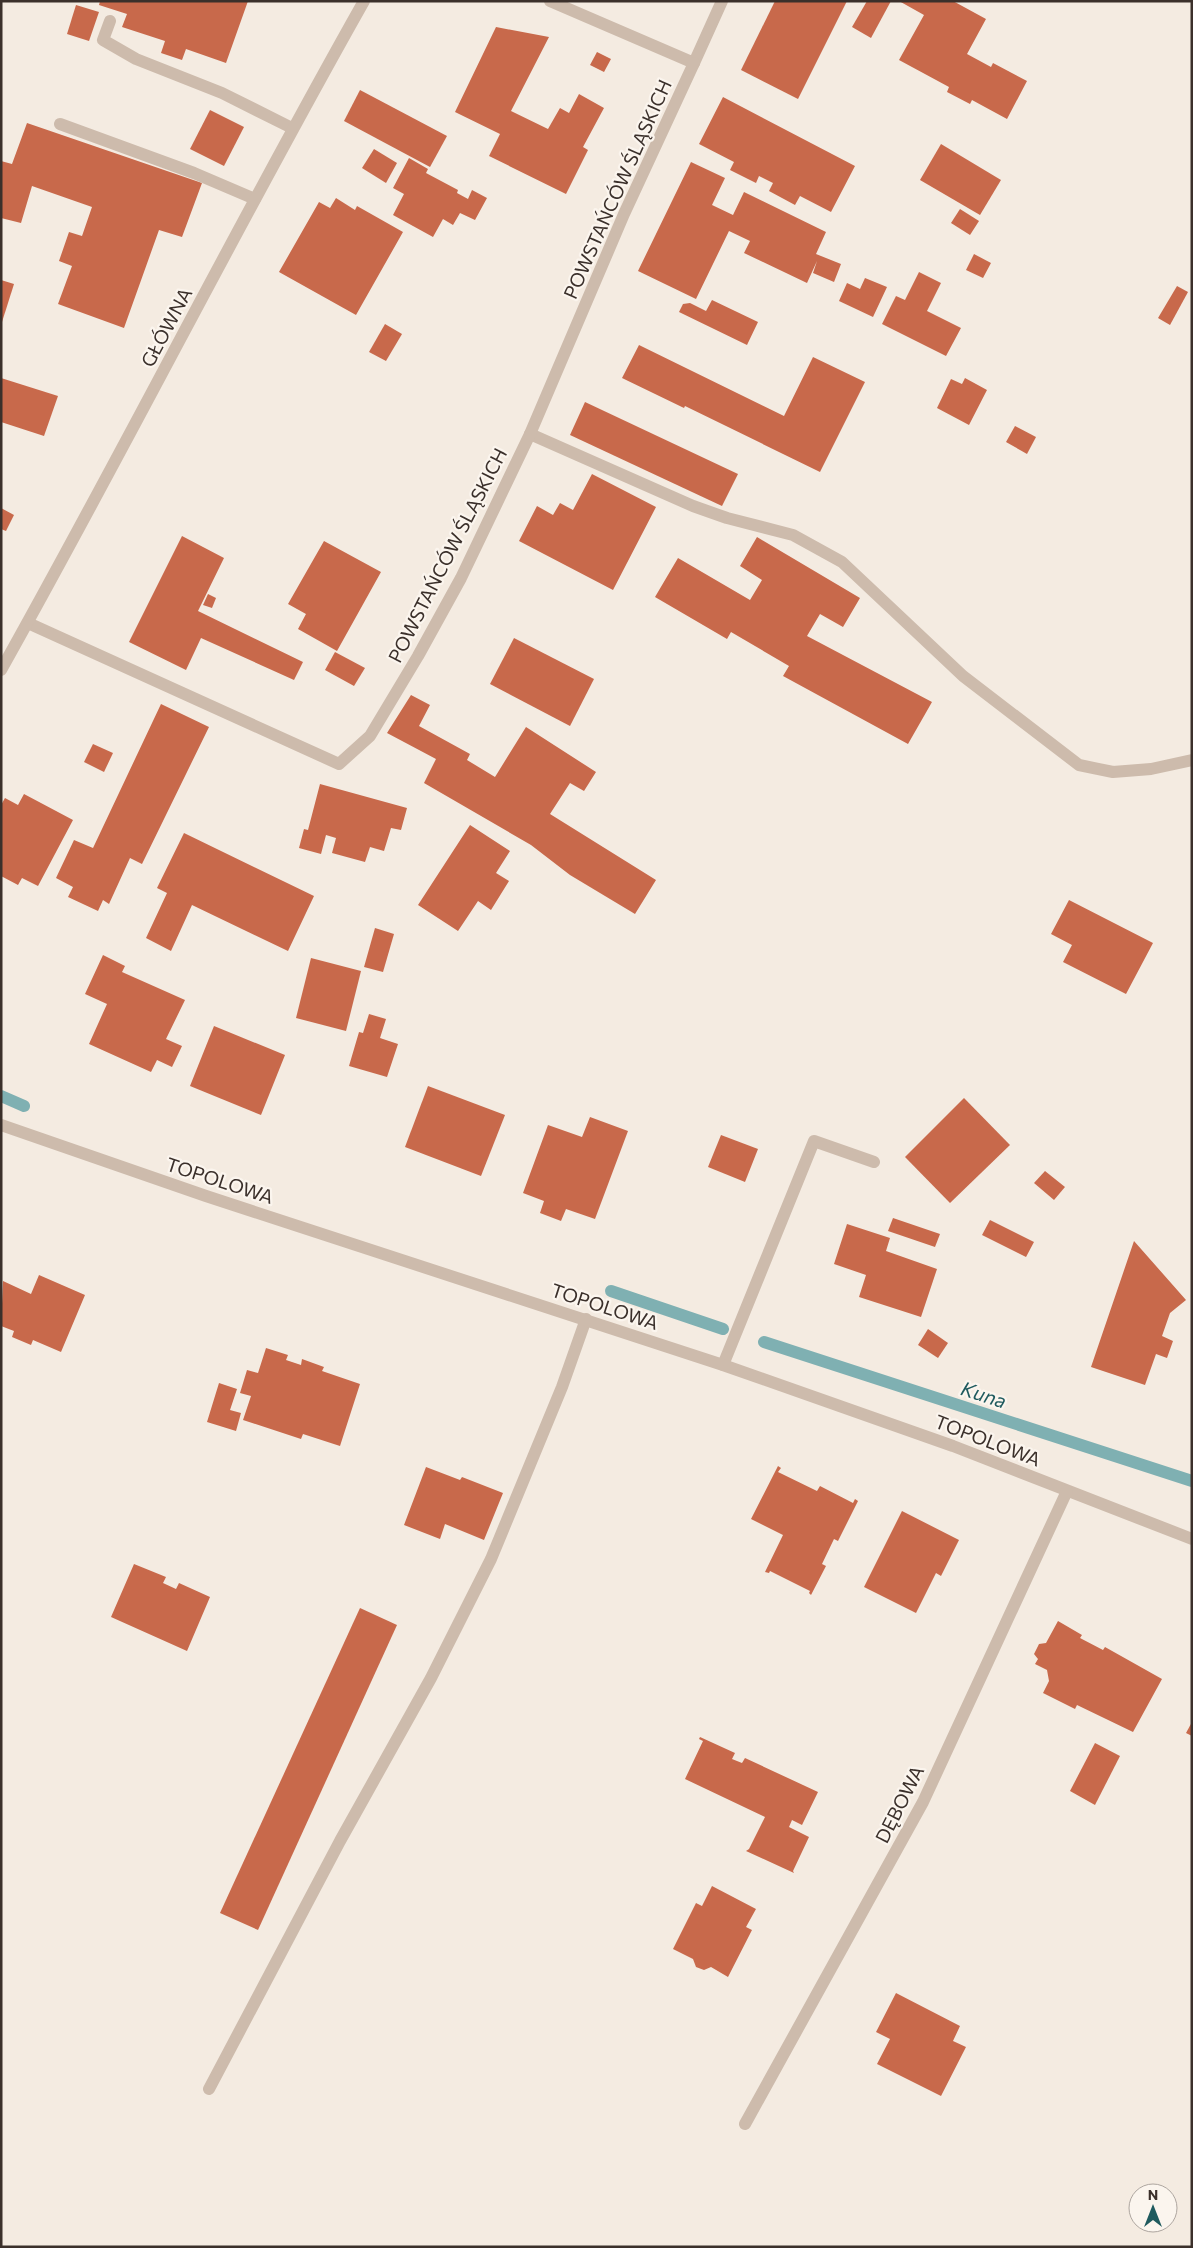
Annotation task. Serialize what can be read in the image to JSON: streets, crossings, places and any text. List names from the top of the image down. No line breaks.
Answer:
{"streets":{"street":["POWSTAŃCÓW ŚLĄSKICH","GŁÓWNA","TOPOLOWA","DĘBOWA"]},"crossings":[["POWSTAŃCÓW ŚLĄSKICH","GŁÓWNA"],["TOPOLOWA","DĘBOWA"]],"water":["Kuna"],"north":"top"}
